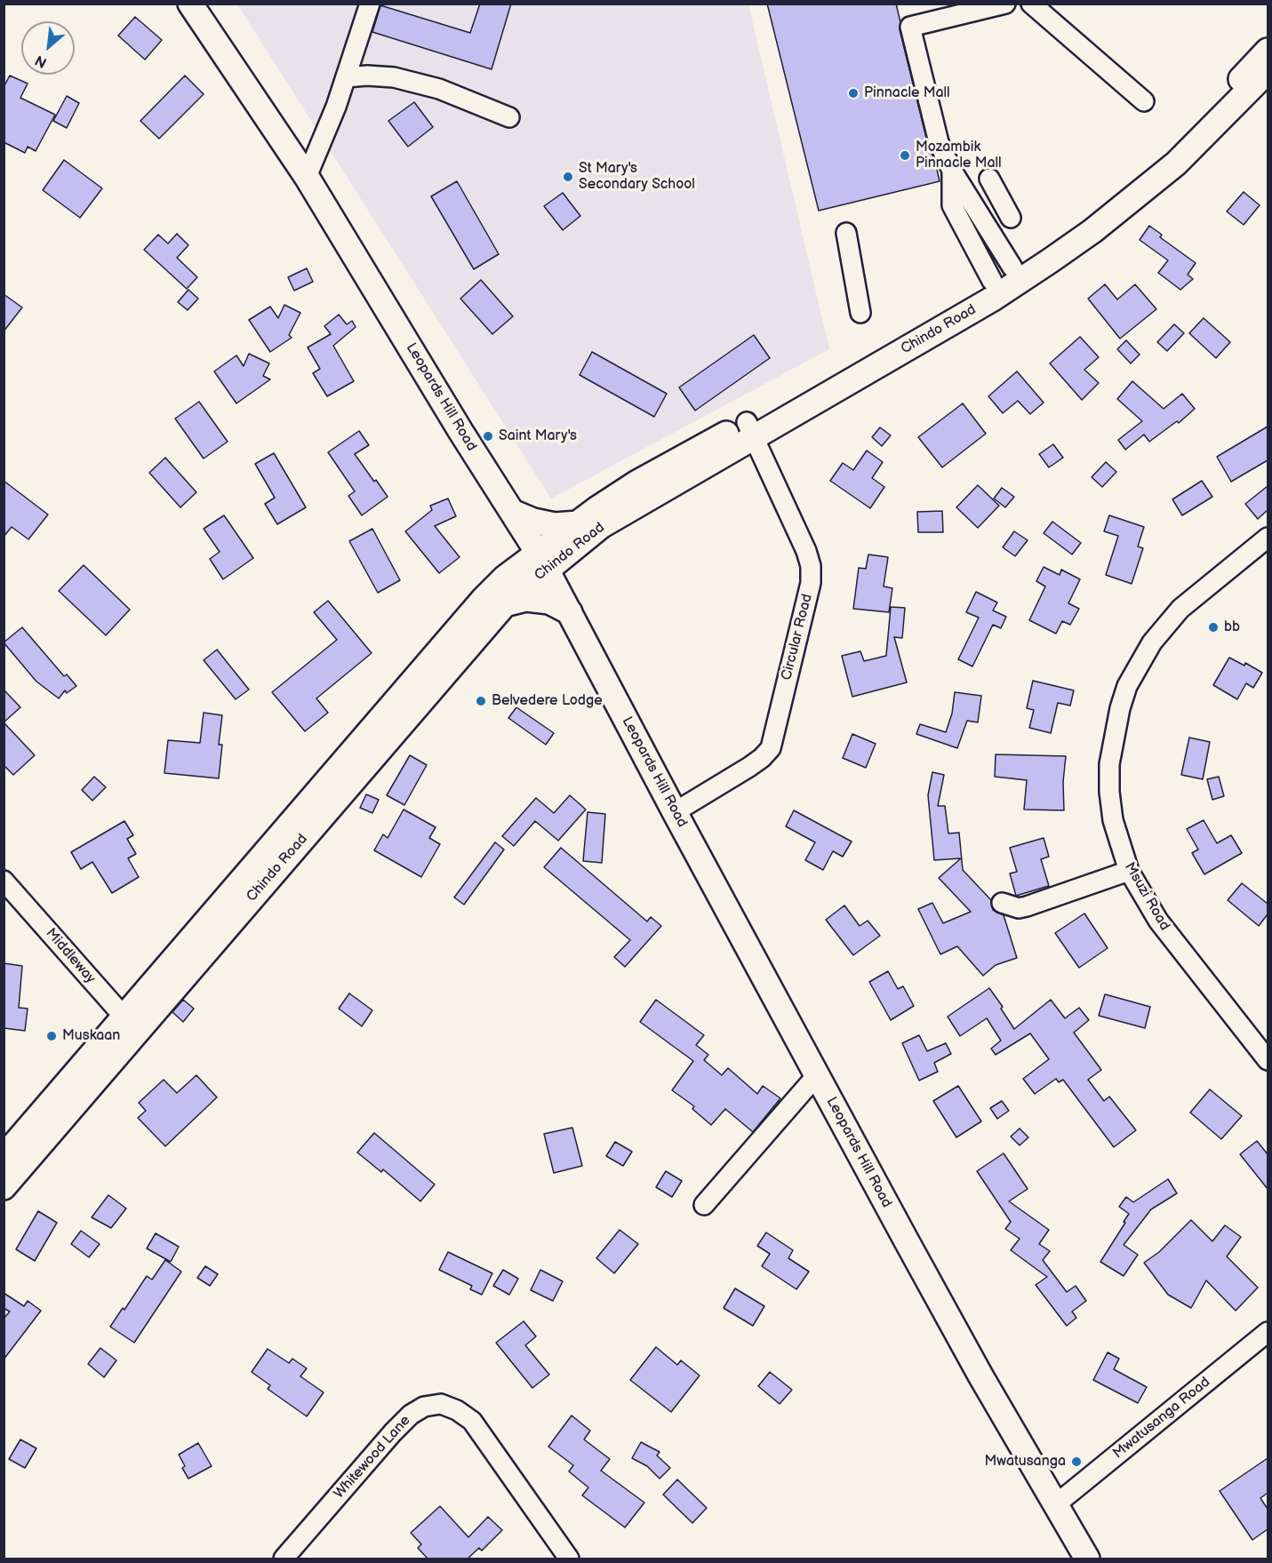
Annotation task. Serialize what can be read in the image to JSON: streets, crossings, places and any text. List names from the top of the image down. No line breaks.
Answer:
{"streets":{"main road":["Chindo Road","Leopards Hill Road"],"street":["Circular Road","Msuzi Road","Middleway","Mwatusanga Road","Whitewood Lane"]},"crossings":[["Chindo Road","Leopards Hill Road"],["Chindo Road","Circular Road"],["Chindo Road","Middleway"],["Leopards Hill Road","Circular Road"],["Leopards Hill Road","Mwatusanga Road"]],"places":["Pinnacle Mall","Mozambik Pinnacle Mall","St Mary's Secondary School","Saint Mary's","bb","Belvedere Lodge","Muskaan","Mwatusanga"],"north":"bottom left"}
